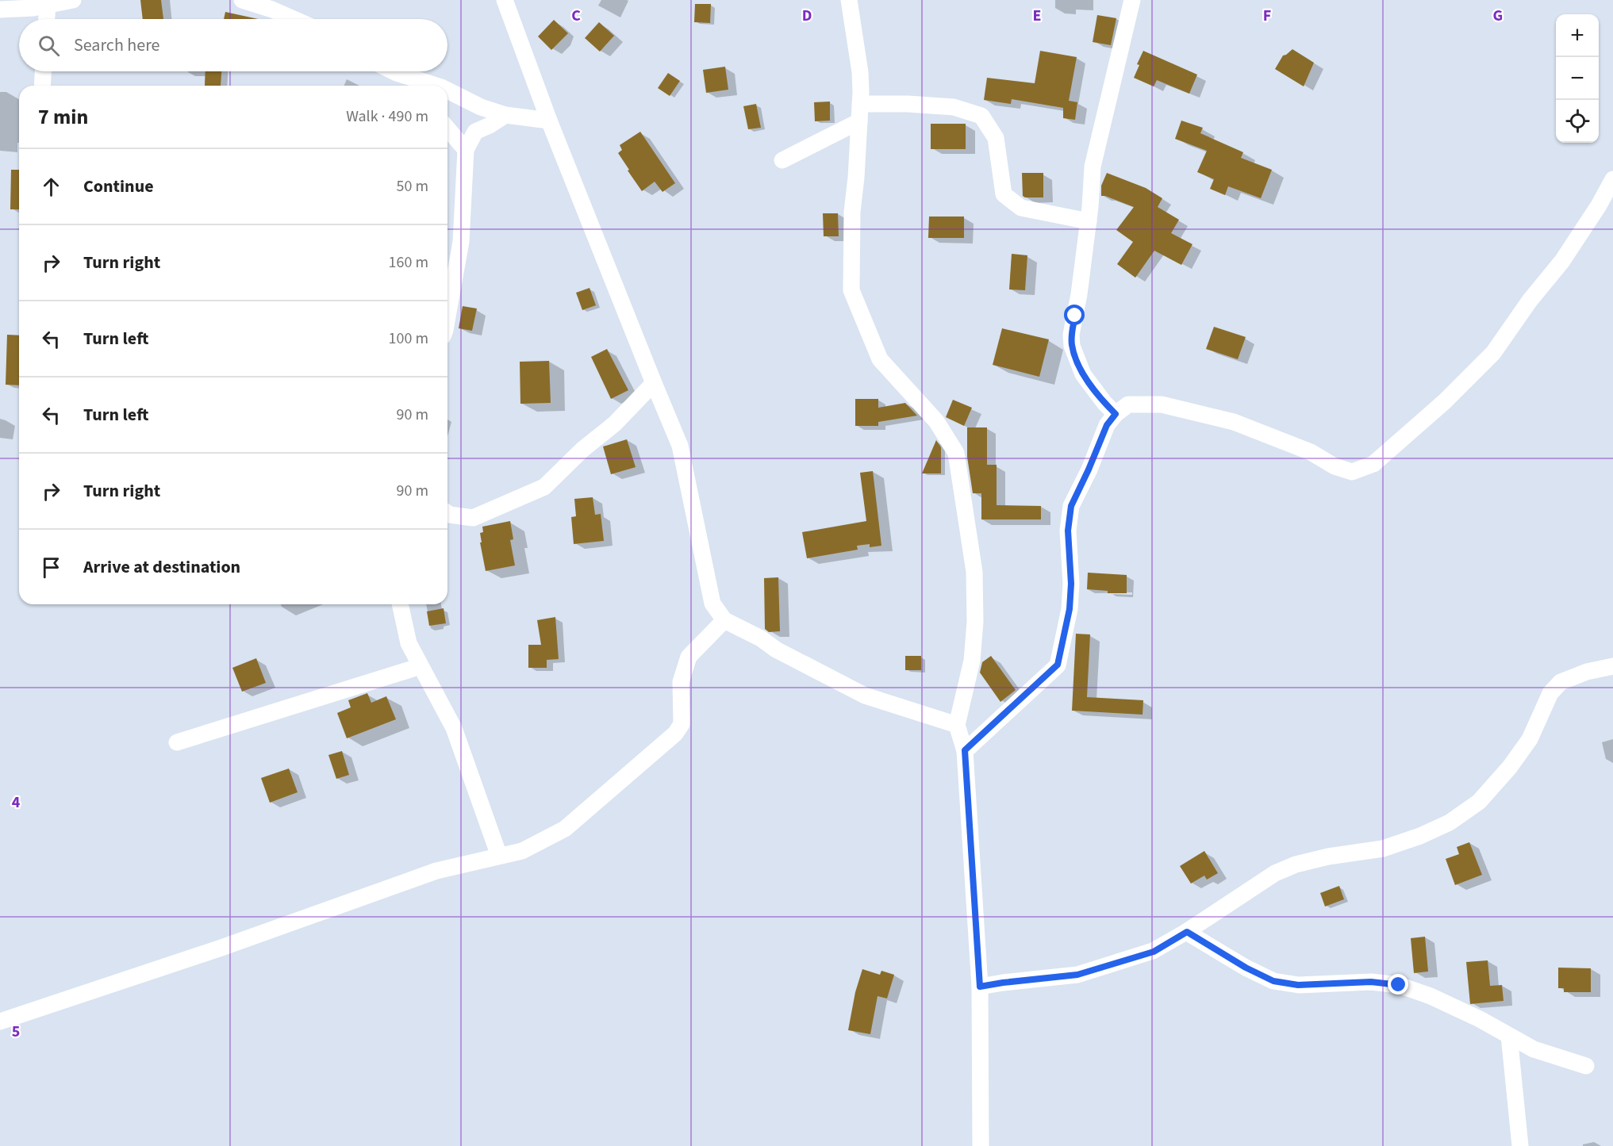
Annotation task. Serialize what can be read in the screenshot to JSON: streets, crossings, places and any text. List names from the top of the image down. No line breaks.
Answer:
{"page":{"map_buttons":["+","−"],"search":"Search here","heading":["7 min","Walk · 490 m"],"list":[["Continue","50 m"],["Turn right","160 m"],["Turn left","100 m"],["Turn left","90 m"],["Turn right","90 m"],"Arrive at destination"]},"grid":{"columns":["C","D","E","F","G"],"rows":["4","5"]}}
